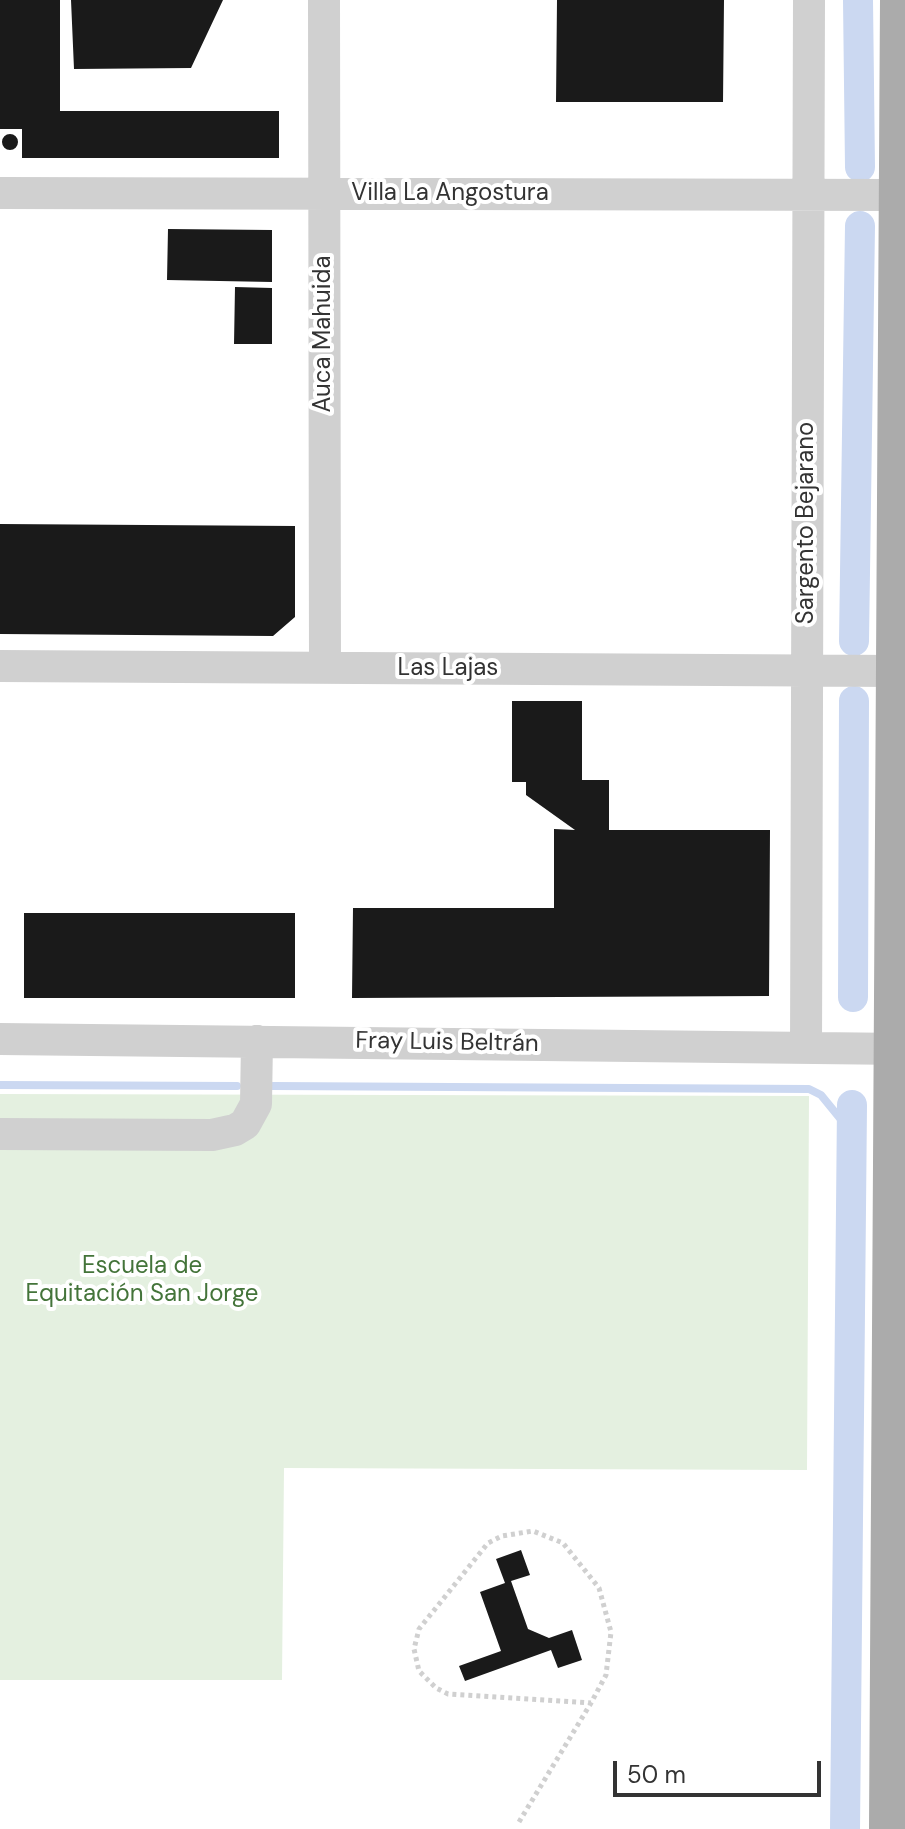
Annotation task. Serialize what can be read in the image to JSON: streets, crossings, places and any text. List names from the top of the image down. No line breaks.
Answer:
{"streets":{"street":["Villa La Angostura","Auca Mahuida","Sargento Bejarano","Las Lajas","Fray Luis Beltrán"]},"crossings":[["Villa La Angostura","Auca Mahuida"],["Villa La Angostura","Sargento Bejarano"],["Auca Mahuida","Las Lajas"],["Sargento Bejarano","Las Lajas"],["Sargento Bejarano","Fray Luis Beltrán"]],"parks":["Escuela de Equitación San Jorge"],"scale_bar":"50 m"}
